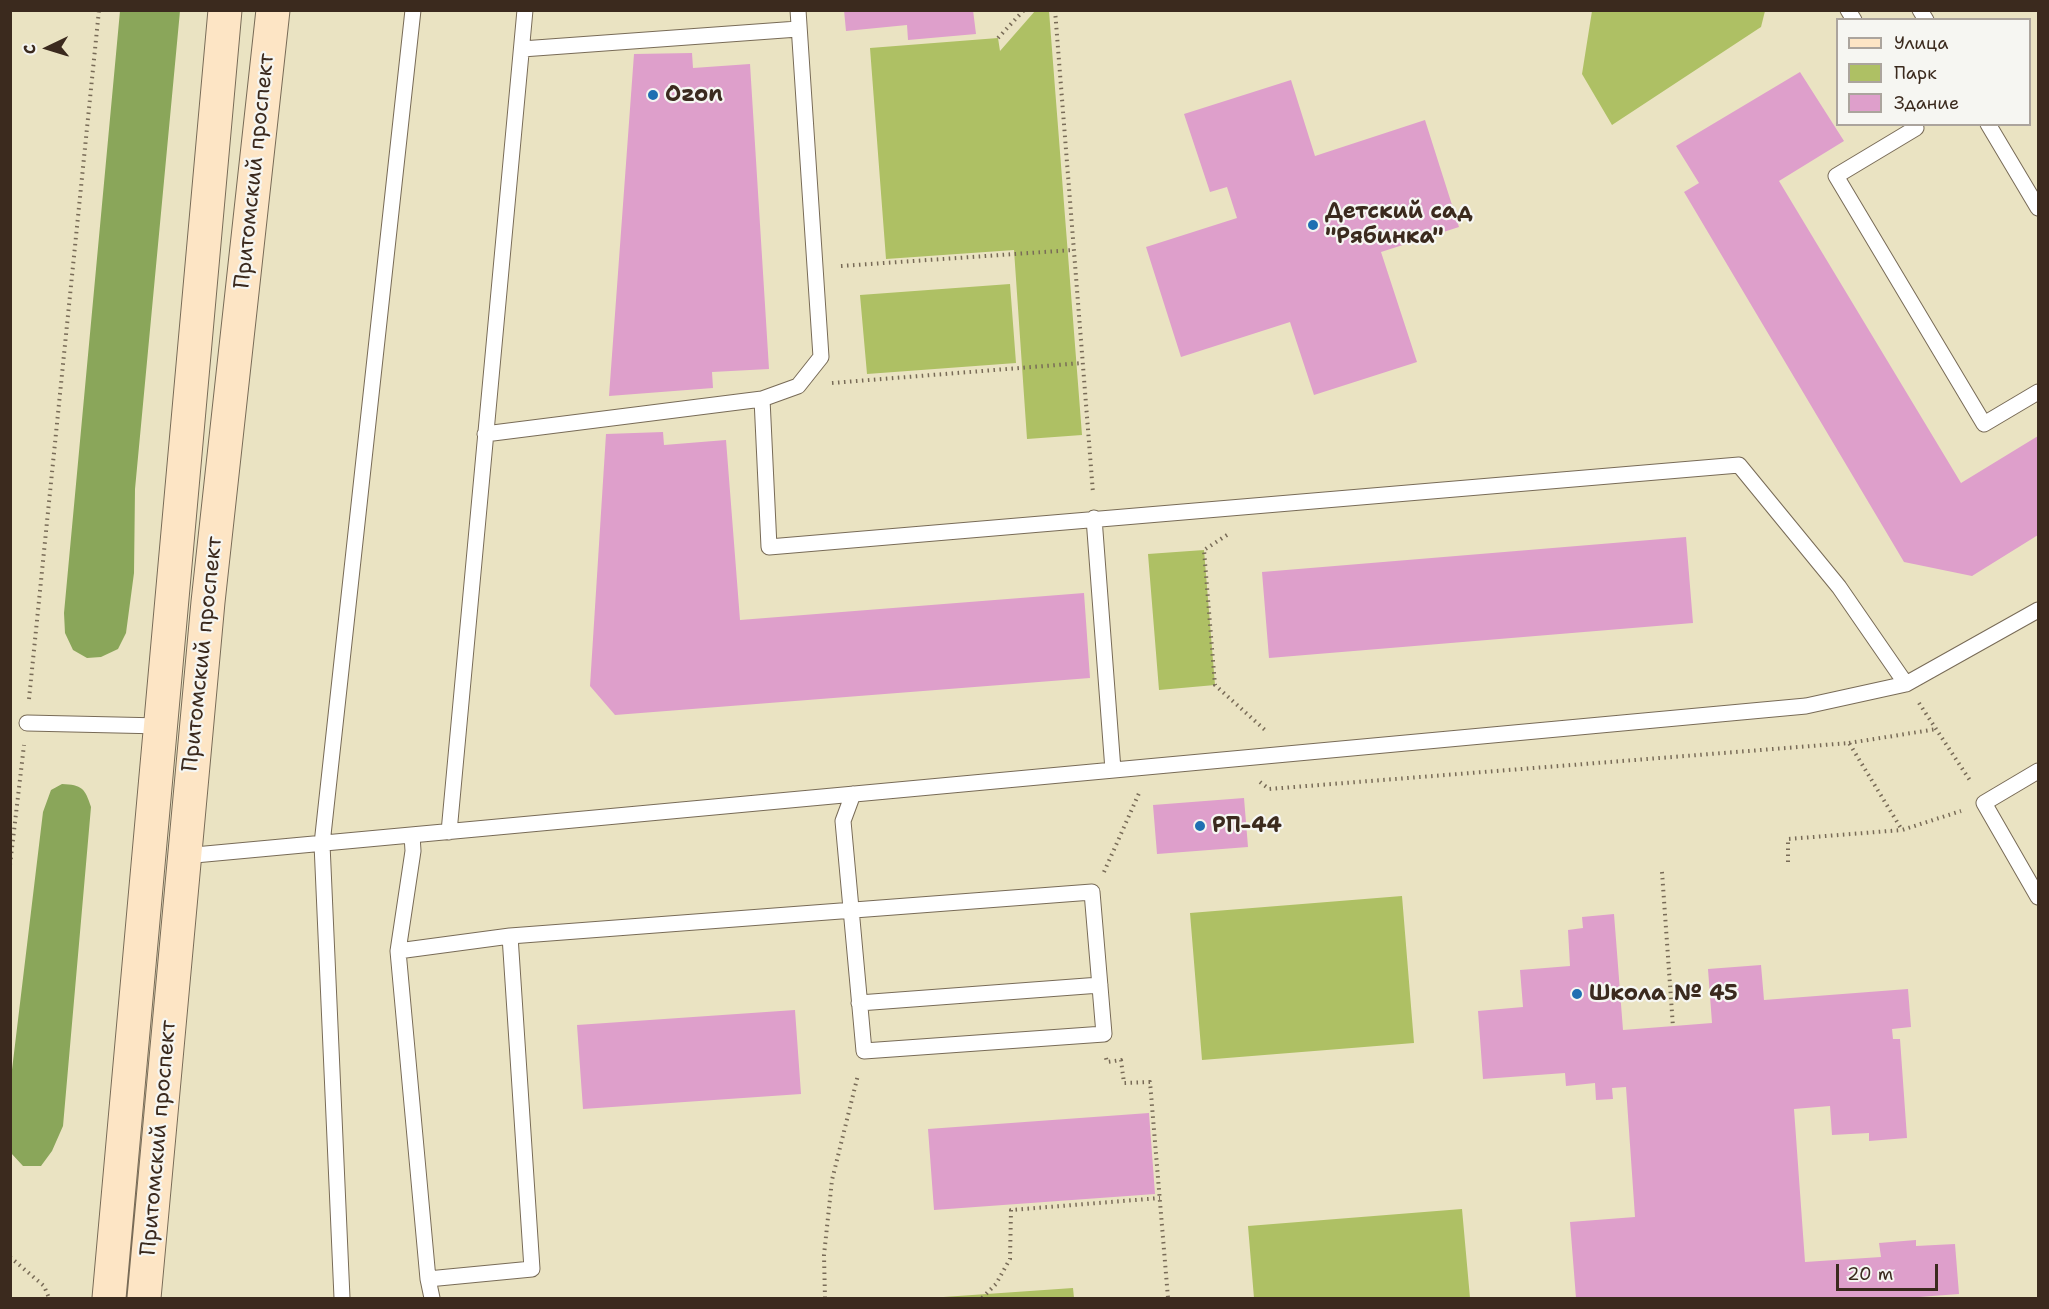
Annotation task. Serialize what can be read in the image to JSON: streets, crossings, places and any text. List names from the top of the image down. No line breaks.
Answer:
{"streets":{"main road":["Притомский проспект"]},"places":["Ozon","Детский сад \"Рябинка\"","РП-44","Школа № 45"],"legend":["Улица","Парк","Здание"],"scale_bar":"20 m","north":"left"}
